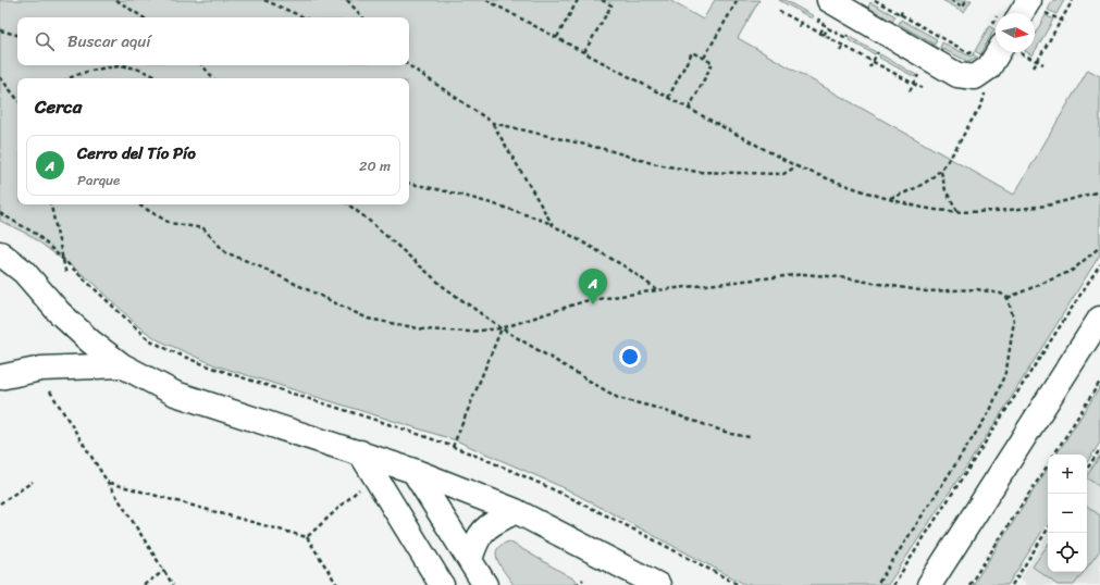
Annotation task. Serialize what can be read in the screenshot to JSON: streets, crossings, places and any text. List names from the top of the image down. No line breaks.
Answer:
{"north":"right","page":{"search":"Buscar aquí","heading":"Cerca","list":[{"mark":"A","name":"Cerro del Tío Pío","note":"Parque","value":"20 m"}],"pins":"A","map_buttons":["+","−"]}}
